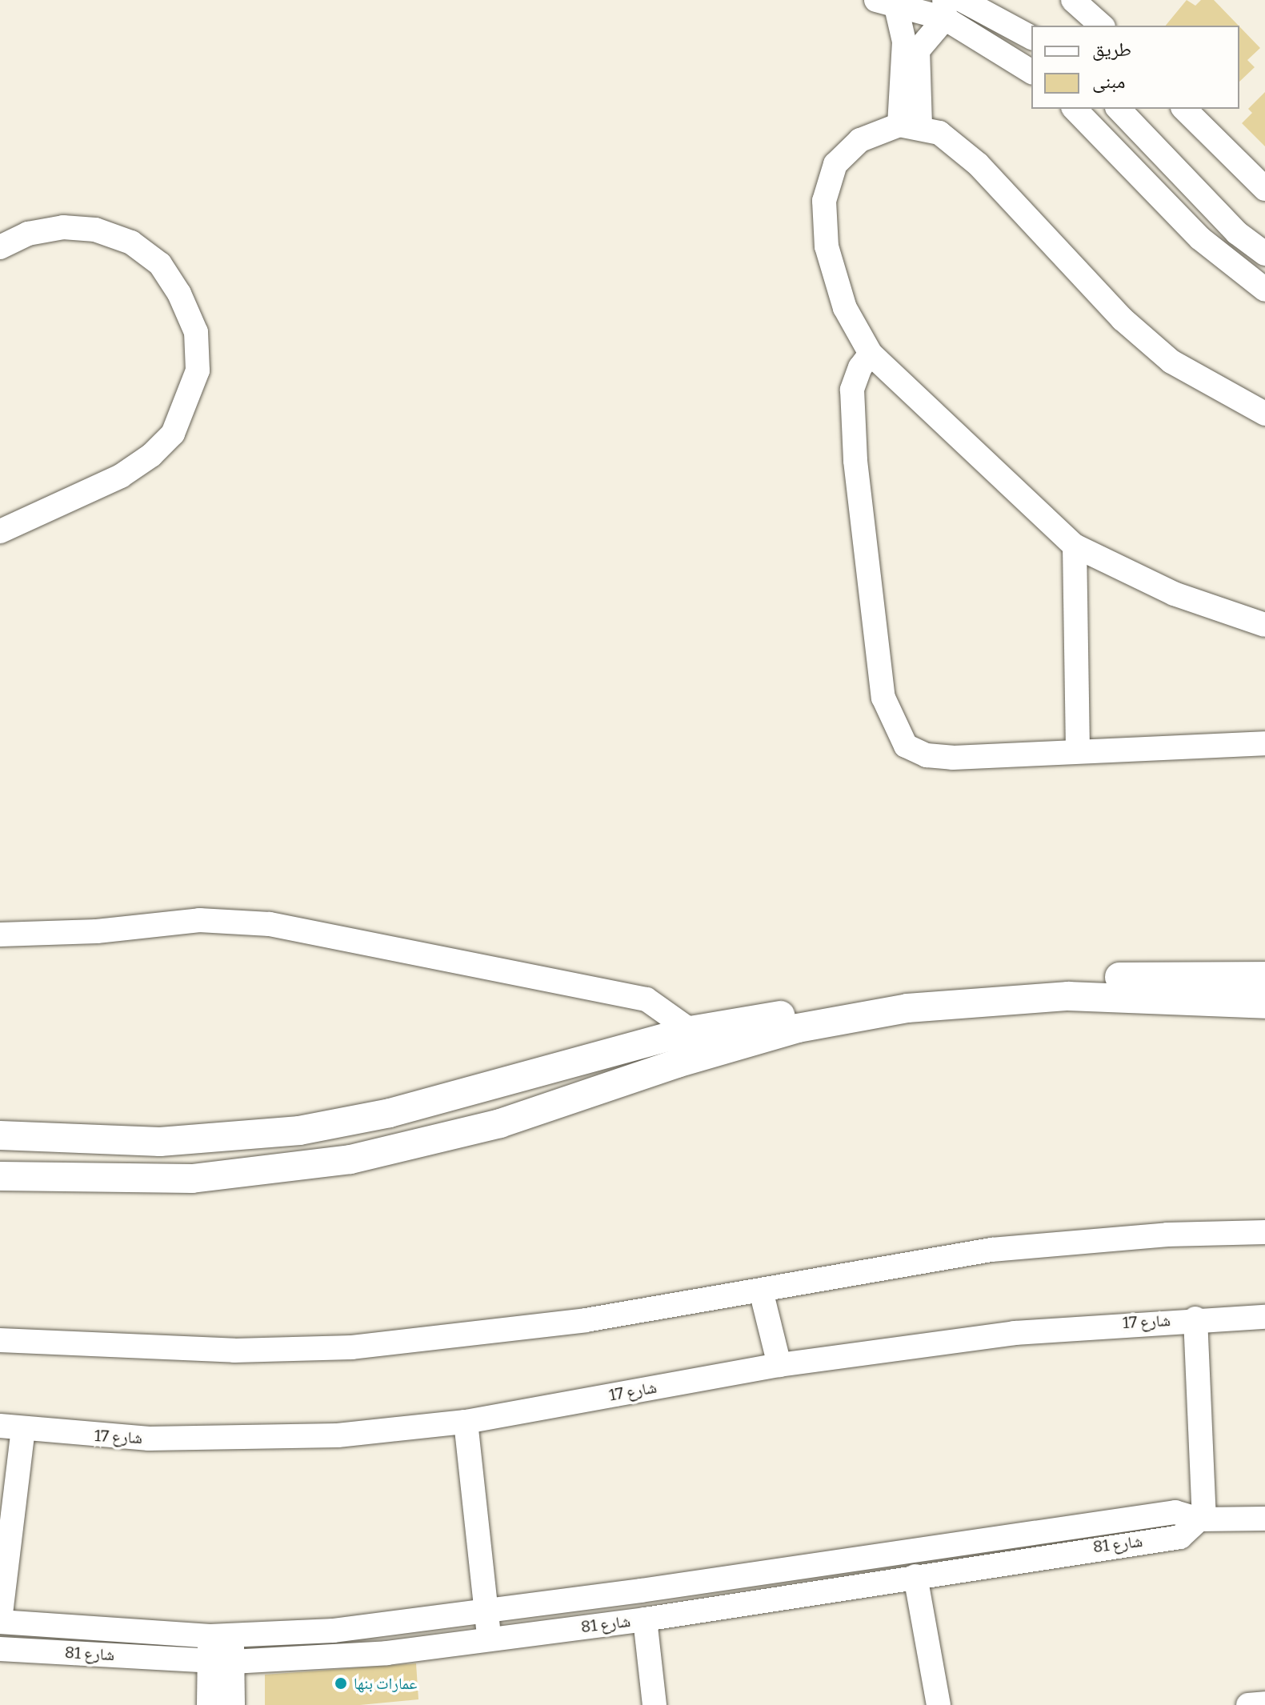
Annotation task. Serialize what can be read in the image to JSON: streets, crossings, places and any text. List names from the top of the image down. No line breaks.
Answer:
{"streets":{"street":["شارع 17","شارع 81"]},"places":["عمارات بنها"],"legend":["طريق","مبنى"]}
